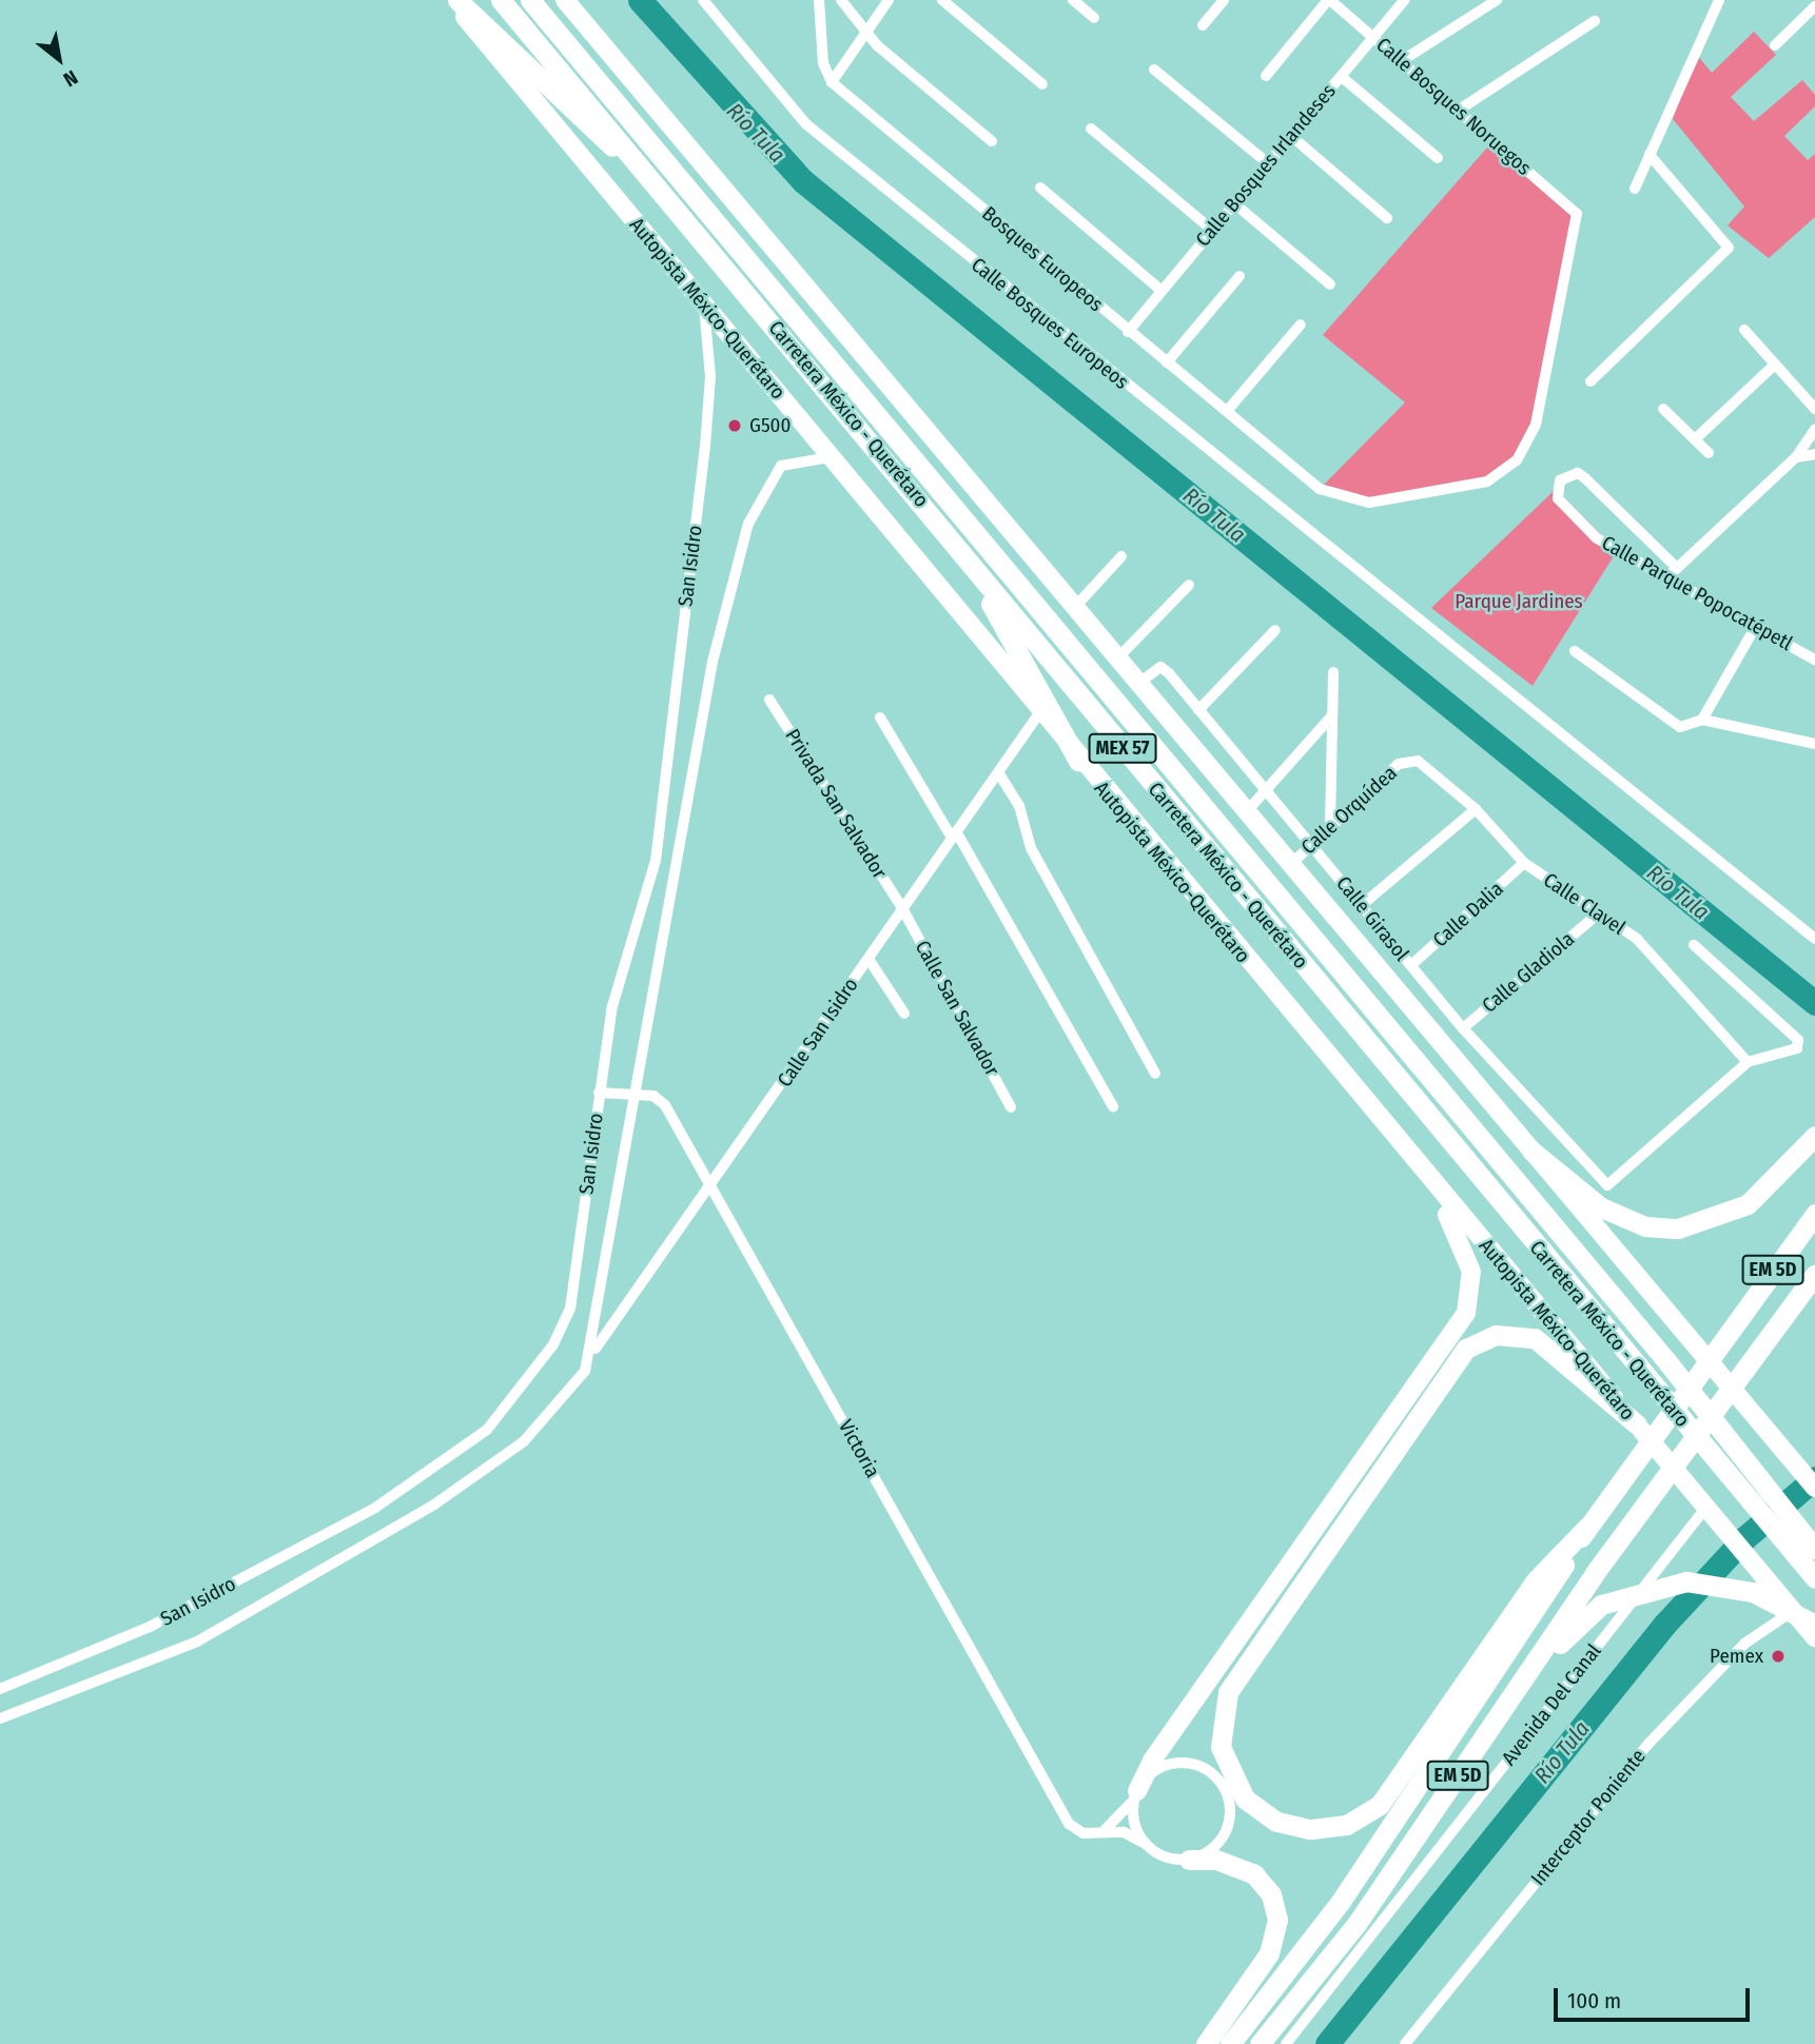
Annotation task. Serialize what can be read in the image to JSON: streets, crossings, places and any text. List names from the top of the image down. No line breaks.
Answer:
{"streets":{"highway":["Carretera México - Querétaro","MEX 57","EM 5D"],"main road":["Autopista México-Querétaro"],"street":["Calle Bosques Noruegos","Calle Bosques Irlandeses","Bosques Europeos","Calle Bosques Europeos","San Isidro","Calle Parque Popocatépetl","Privada San Salvador","Calle Orquídea","Calle Clavel","Calle Dalia","Calle Girasol","Calle Gladiola","Calle San Salvador","Calle San Isidro","Victoria","Avenida Del Canal","Interceptor Poniente"]},"crossings":[["Calle Bosques Noruegos","Calle Bosques Irlandeses"],["Calle Bosques Noruegos","Bosques Europeos"],["Calle Bosques Irlandeses","Bosques Europeos"],["Autopista México-Querétaro","San Isidro"],["Autopista México-Querétaro","Calle San Isidro"],["Autopista México-Querétaro","Avenida Del Canal"],["Autopista México-Querétaro","Interceptor Poniente"],["San Isidro","Calle San Isidro"],["San Isidro","Victoria"],["Privada San Salvador","Calle San Salvador"],["Privada San Salvador","Calle San Isidro"],["Calle Orquídea","Calle Clavel"],["Calle Orquídea","Calle Girasol"],["Calle Clavel","Calle Dalia"],["Calle Clavel","Calle Girasol"],["Calle Clavel","Calle Gladiola"],["Calle Dalia","Calle Girasol"],["Calle Girasol","Calle Gladiola"],["Calle San Salvador","Calle San Isidro"],["Calle San Isidro","Victoria"]],"water":["Río Tula"],"parks":["Parque Jardines"],"places":["G500","Pemex"],"scale_bar":"100 m","north":"bottom right"}
